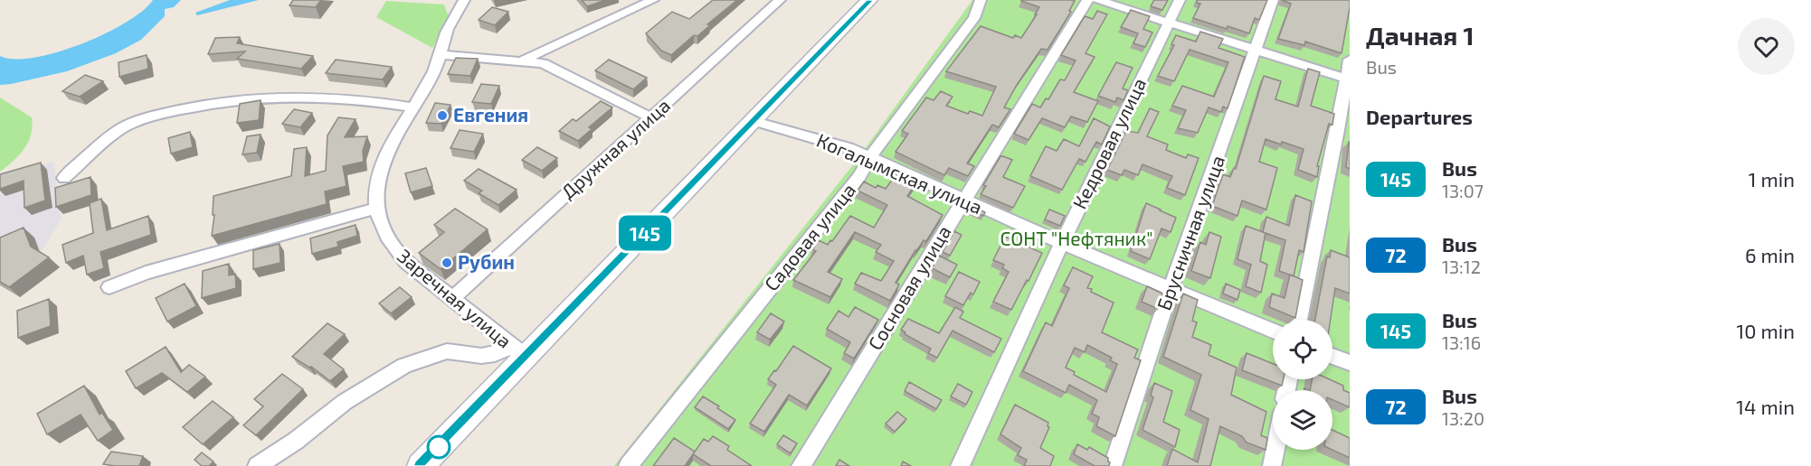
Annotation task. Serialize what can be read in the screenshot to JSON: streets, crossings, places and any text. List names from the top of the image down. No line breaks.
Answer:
{"streets":{"street":["Кедровая улица","Дружная улица","Когалымская улица","Брусничная улица","Садовая улица","Сосновая улица","Заречная улица"]},"crossings":[["Кедровая улица","Когалымская улица"],["Дружная улица","Заречная улица"],["Когалымская улица","Брусничная улица"],["Когалымская улица","Садовая улица"],["Когалымская улица","Сосновая улица"]],"parks":["СОНТ \"Нефтяник\""],"places":["Евгения","Рубин"],"lines":["bus line 145"],"page":{"on_map":"145","heading":[["Дачная 1","Bus"],"Departures"],"list":[{"mark":"145","name":"Bus","note":"13:07","value":"1 min"},{"mark":"72","name":"Bus","note":"13:12","value":"6 min"},{"mark":"145","name":"Bus","note":"13:16","value":"10 min"},{"mark":"72","name":"Bus","note":"13:20","value":"14 min"}]}}
